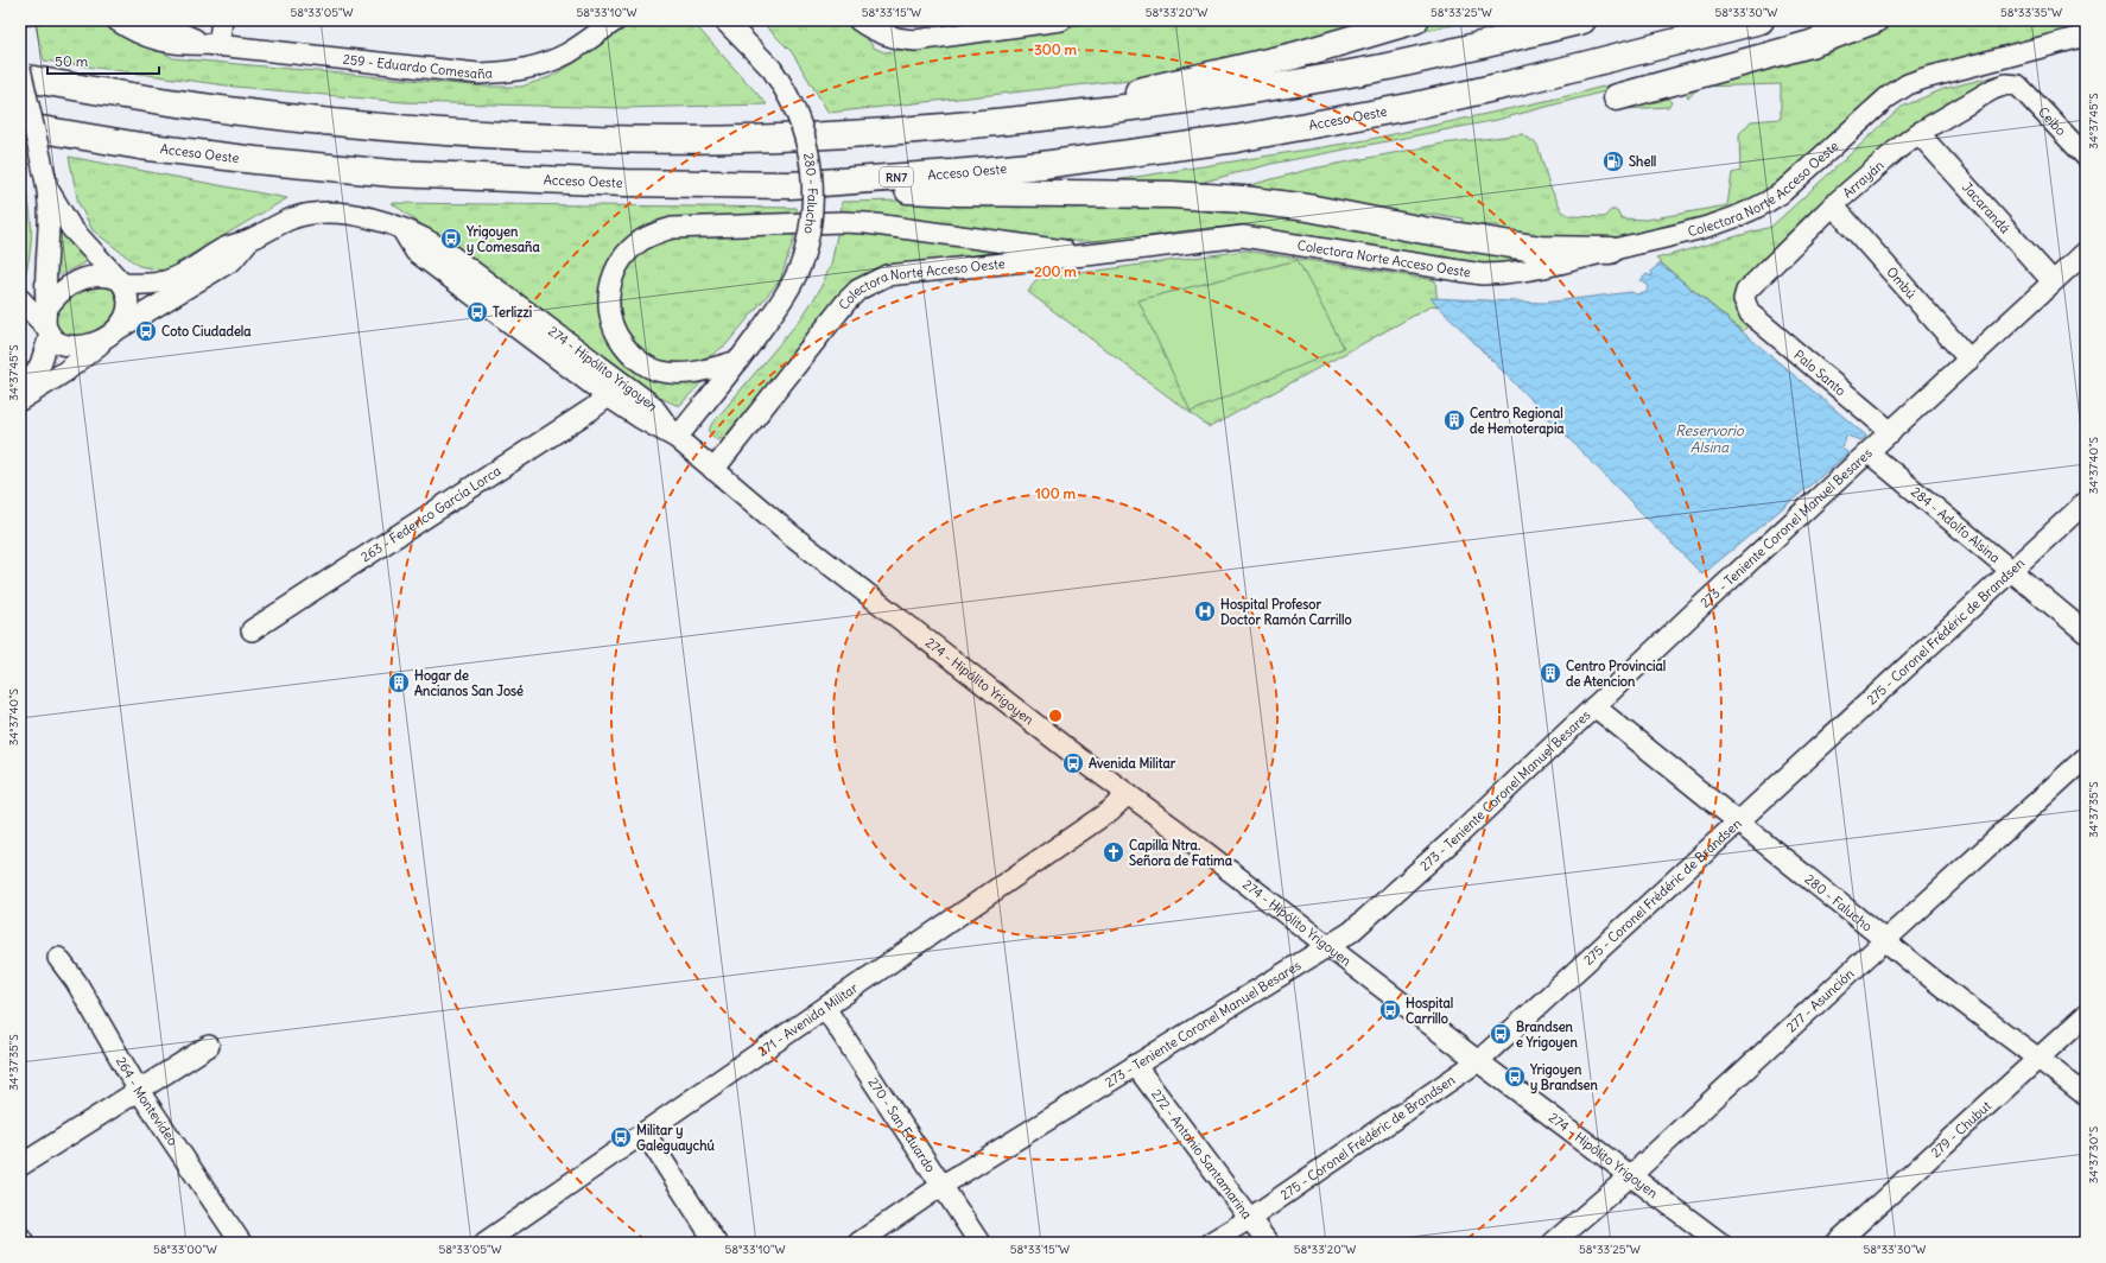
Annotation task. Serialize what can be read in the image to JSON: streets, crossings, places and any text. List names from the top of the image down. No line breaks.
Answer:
{"streets":{"highway":["Acceso Oeste","RN7"],"street":["259 - Eduardo Comesaña","Ceibo","Arrayán","Colectora Norte Acceso Oeste","280 - Falucho","Jacarandá","Ombú","274 - Hipólito Yrigoyen","Palo Santo","263 - Federico García Lorca","284 - Adolfo Alsina","273 - Teniente Coronel Manuel Besares","275 - Coronel Frédéric de Brandsen","277 - Asunción","271 - Avenida Militar","264 - Montevideo","270 - San Eduardo","279 - Chubut","272 - Antonio Santamarina"]},"crossings":[["Ceibo","Arrayán"],["Arrayán","Jacarandá"],["Arrayán","Ombú"],["Arrayán","Palo Santo"],["Colectora Norte Acceso Oeste","274 - Hipólito Yrigoyen"],["280 - Falucho","274 - Hipólito Yrigoyen"],["280 - Falucho","273 - Teniente Coronel Manuel Besares"],["280 - Falucho","275 - Coronel Frédéric de Brandsen"],["280 - Falucho","277 - Asunción"],["280 - Falucho","279 - Chubut"],["Jacarandá","273 - Teniente Coronel Manuel Besares"],["Ombú","273 - Teniente Coronel Manuel Besares"],["274 - Hipólito Yrigoyen","263 - Federico García Lorca"],["274 - Hipólito Yrigoyen","273 - Teniente Coronel Manuel Besares"],["274 - Hipólito Yrigoyen","275 - Coronel Frédéric de Brandsen"],["274 - Hipólito Yrigoyen","277 - Asunción"],["274 - Hipólito Yrigoyen","271 - Avenida Militar"],["Palo Santo","273 - Teniente Coronel Manuel Besares"],["284 - Adolfo Alsina","273 - Teniente Coronel Manuel Besares"],["284 - Adolfo Alsina","275 - Coronel Frédéric de Brandsen"],["273 - Teniente Coronel Manuel Besares","270 - San Eduardo"],["273 - Teniente Coronel Manuel Besares","272 - Antonio Santamarina"],["275 - Coronel Frédéric de Brandsen","272 - Antonio Santamarina"],["271 - Avenida Militar","270 - San Eduardo"]],"water":["Reservorio Alsina"],"places":{"fuel station":["Shell"],"bus stop":["Yrigoyen y Comesaña","Terlizzi","Coto Ciudadela","Avenida Militar","Hospital Carrillo","Brandsen e Yrigoyen","Yrigoyen y Brandsen","Militar y Galeguaychú"],"building":["Centro Regional de Hemoterapia","Centro Provincial de Atencion","Hogar de Ancianos San José"],"hospital":["Hospital Profesor Doctor Ramón Carrillo"],"church":["Capilla Ntra. Señora de Fatima"]},"scale_bar":"50 m","coordinates":["58°33'05\"W","58°33'10\"W","58°33'15\"W","58°33'20\"W","58°33'25\"W","58°33'30\"W","58°33'35\"W","34°37'45\"S","34°37'40\"S","34°37'35\"S","34°37'30\"S","58°33'00\"W"],"rings":["300 m","200 m","100 m"]}
